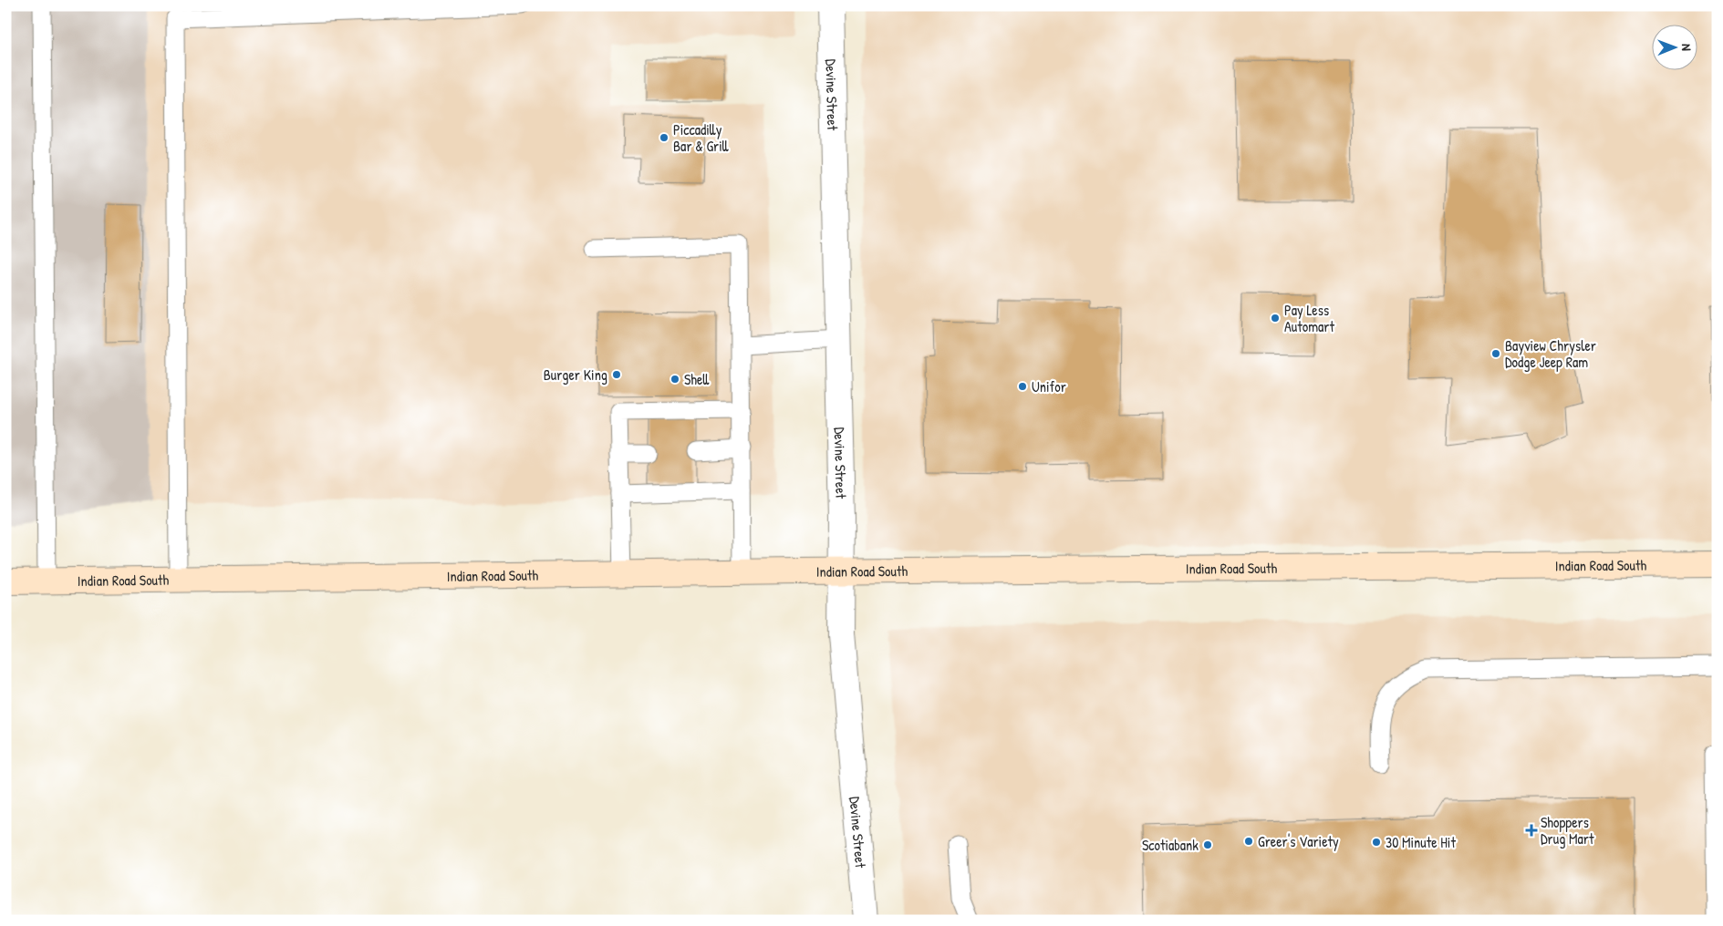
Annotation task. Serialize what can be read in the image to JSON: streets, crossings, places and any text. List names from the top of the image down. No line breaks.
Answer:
{"streets":{"main road":["Indian Road South"],"street":["Devine Street"]},"crossings":[["Devine Street","Indian Road South"]],"places":{"other":["Piccadilly Bar & Grill","Pay Less Automart","Bayview Chrysler Dodge Jeep Ram","Burger King","Shell","Unifor","Greer's Variety","30 Minute Hit","Scotiabank"],"health":["Shoppers Drug Mart"]},"north":"right"}
